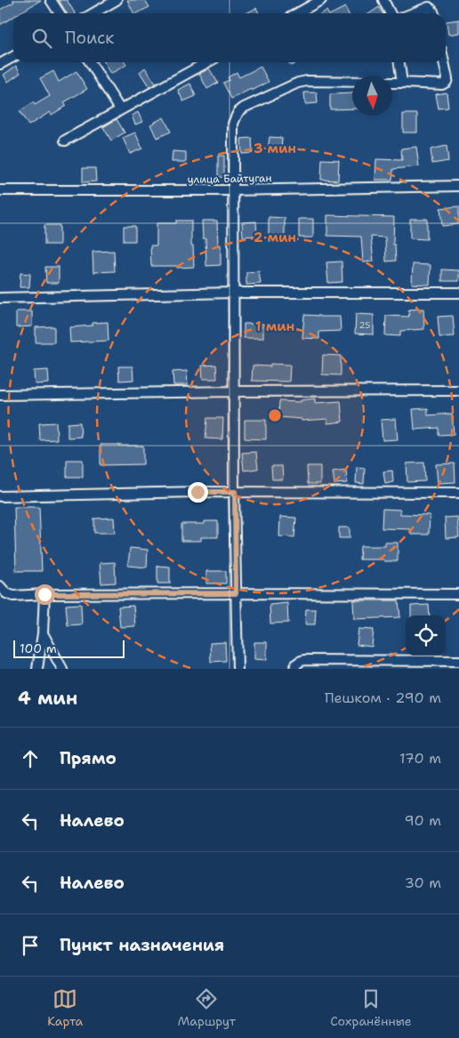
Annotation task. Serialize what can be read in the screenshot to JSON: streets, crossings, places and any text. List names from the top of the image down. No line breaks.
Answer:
{"streets":{"street":["улица Байтуган"]},"house_numbers":["25"],"scale_bar":"100 m","north":"bottom","page":{"search":"Поиск","scale":"100 m","heading":["4 мин","Пешком · 290 m"],"list":[["Прямо","170 m"],["Налево","90 m"],["Налево","30 m"],"Пункт назначения"],"nav":["Карта","Маршрут","Сохранённые"]},"rings":["3 мин","2 мин","1 мин"]}
